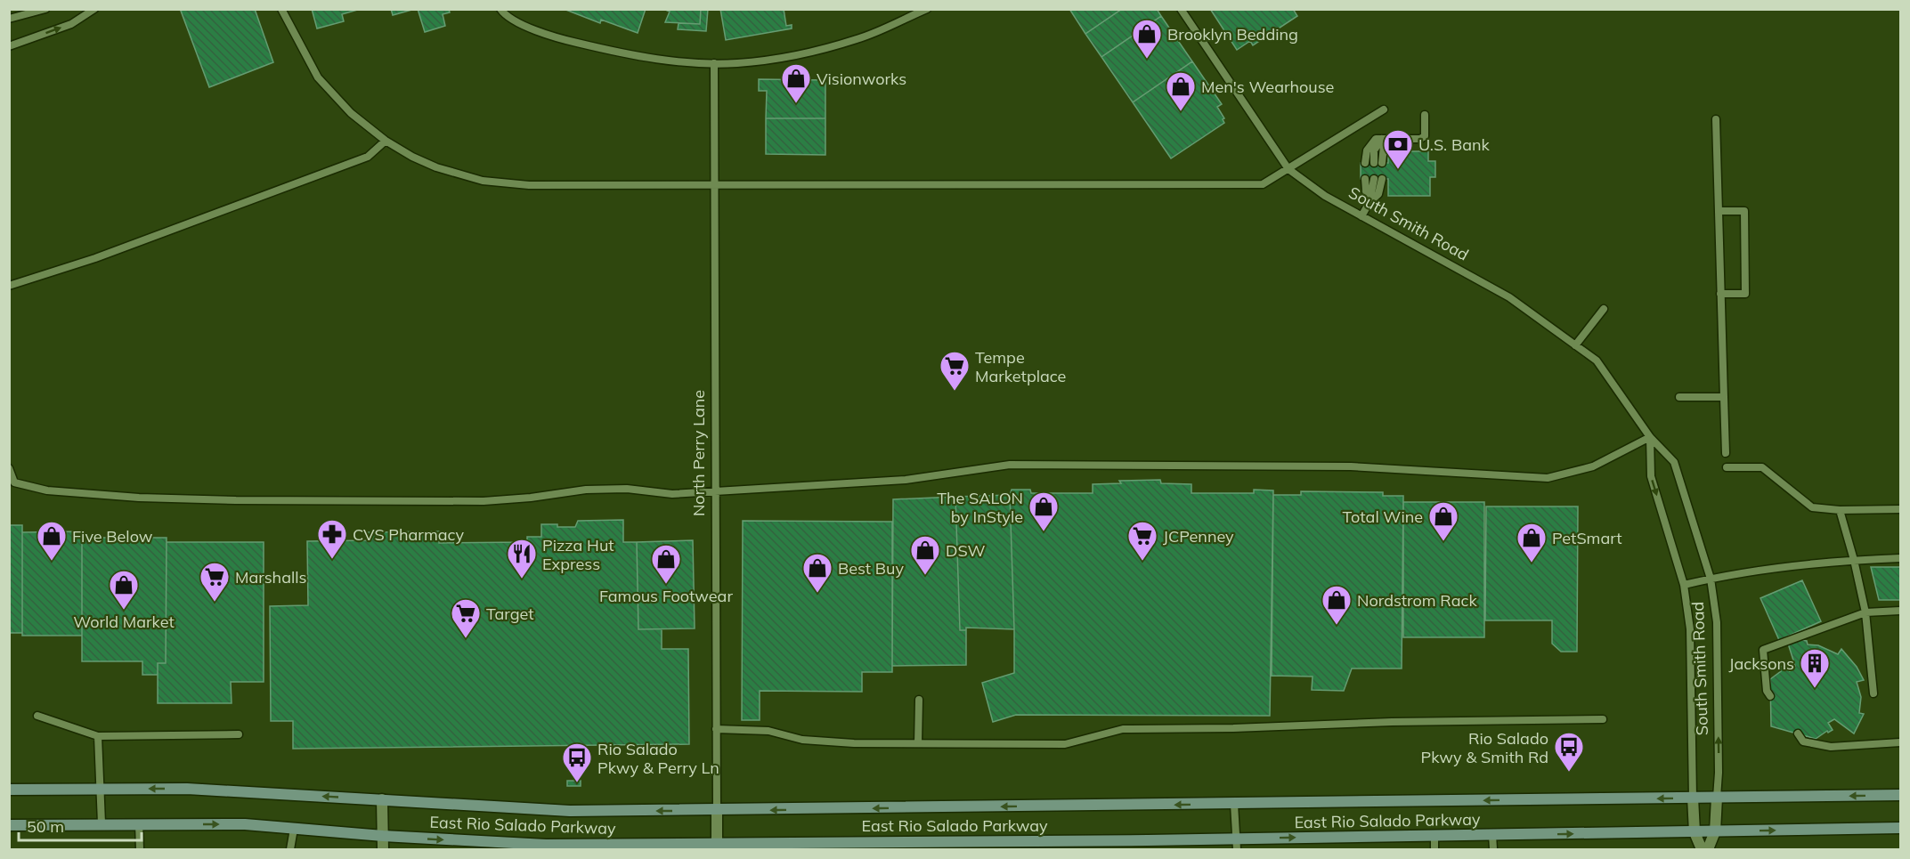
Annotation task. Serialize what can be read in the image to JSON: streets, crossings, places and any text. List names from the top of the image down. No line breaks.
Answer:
{"streets":{"main road":["East Rio Salado Parkway"],"street":["South Smith Road","North Perry Lane"]},"crossings":[["South Smith Road","East Rio Salado Parkway"],["North Perry Lane","East Rio Salado Parkway"]],"places":{"shop":["Brooklyn Bedding","Visionworks","Men's Wearhouse","The SALON by InStyle","Total Wine","Five Below","PetSmart","DSW","Famous Footwear","Best Buy","World Market","Nordstrom Rack"],"bank":["U.S. Bank"],"supermarket":["Tempe Marketplace","JCPenney","Marshalls","Target"],"pharmacy":["CVS Pharmacy"],"restaurant":["Pizza Hut Express"],"building":["Jacksons"],"bus stop":["Rio Salado Pkwy & Smith Rd","Rio Salado Pkwy & Perry Ln"]},"scale_bar":"50 m"}
